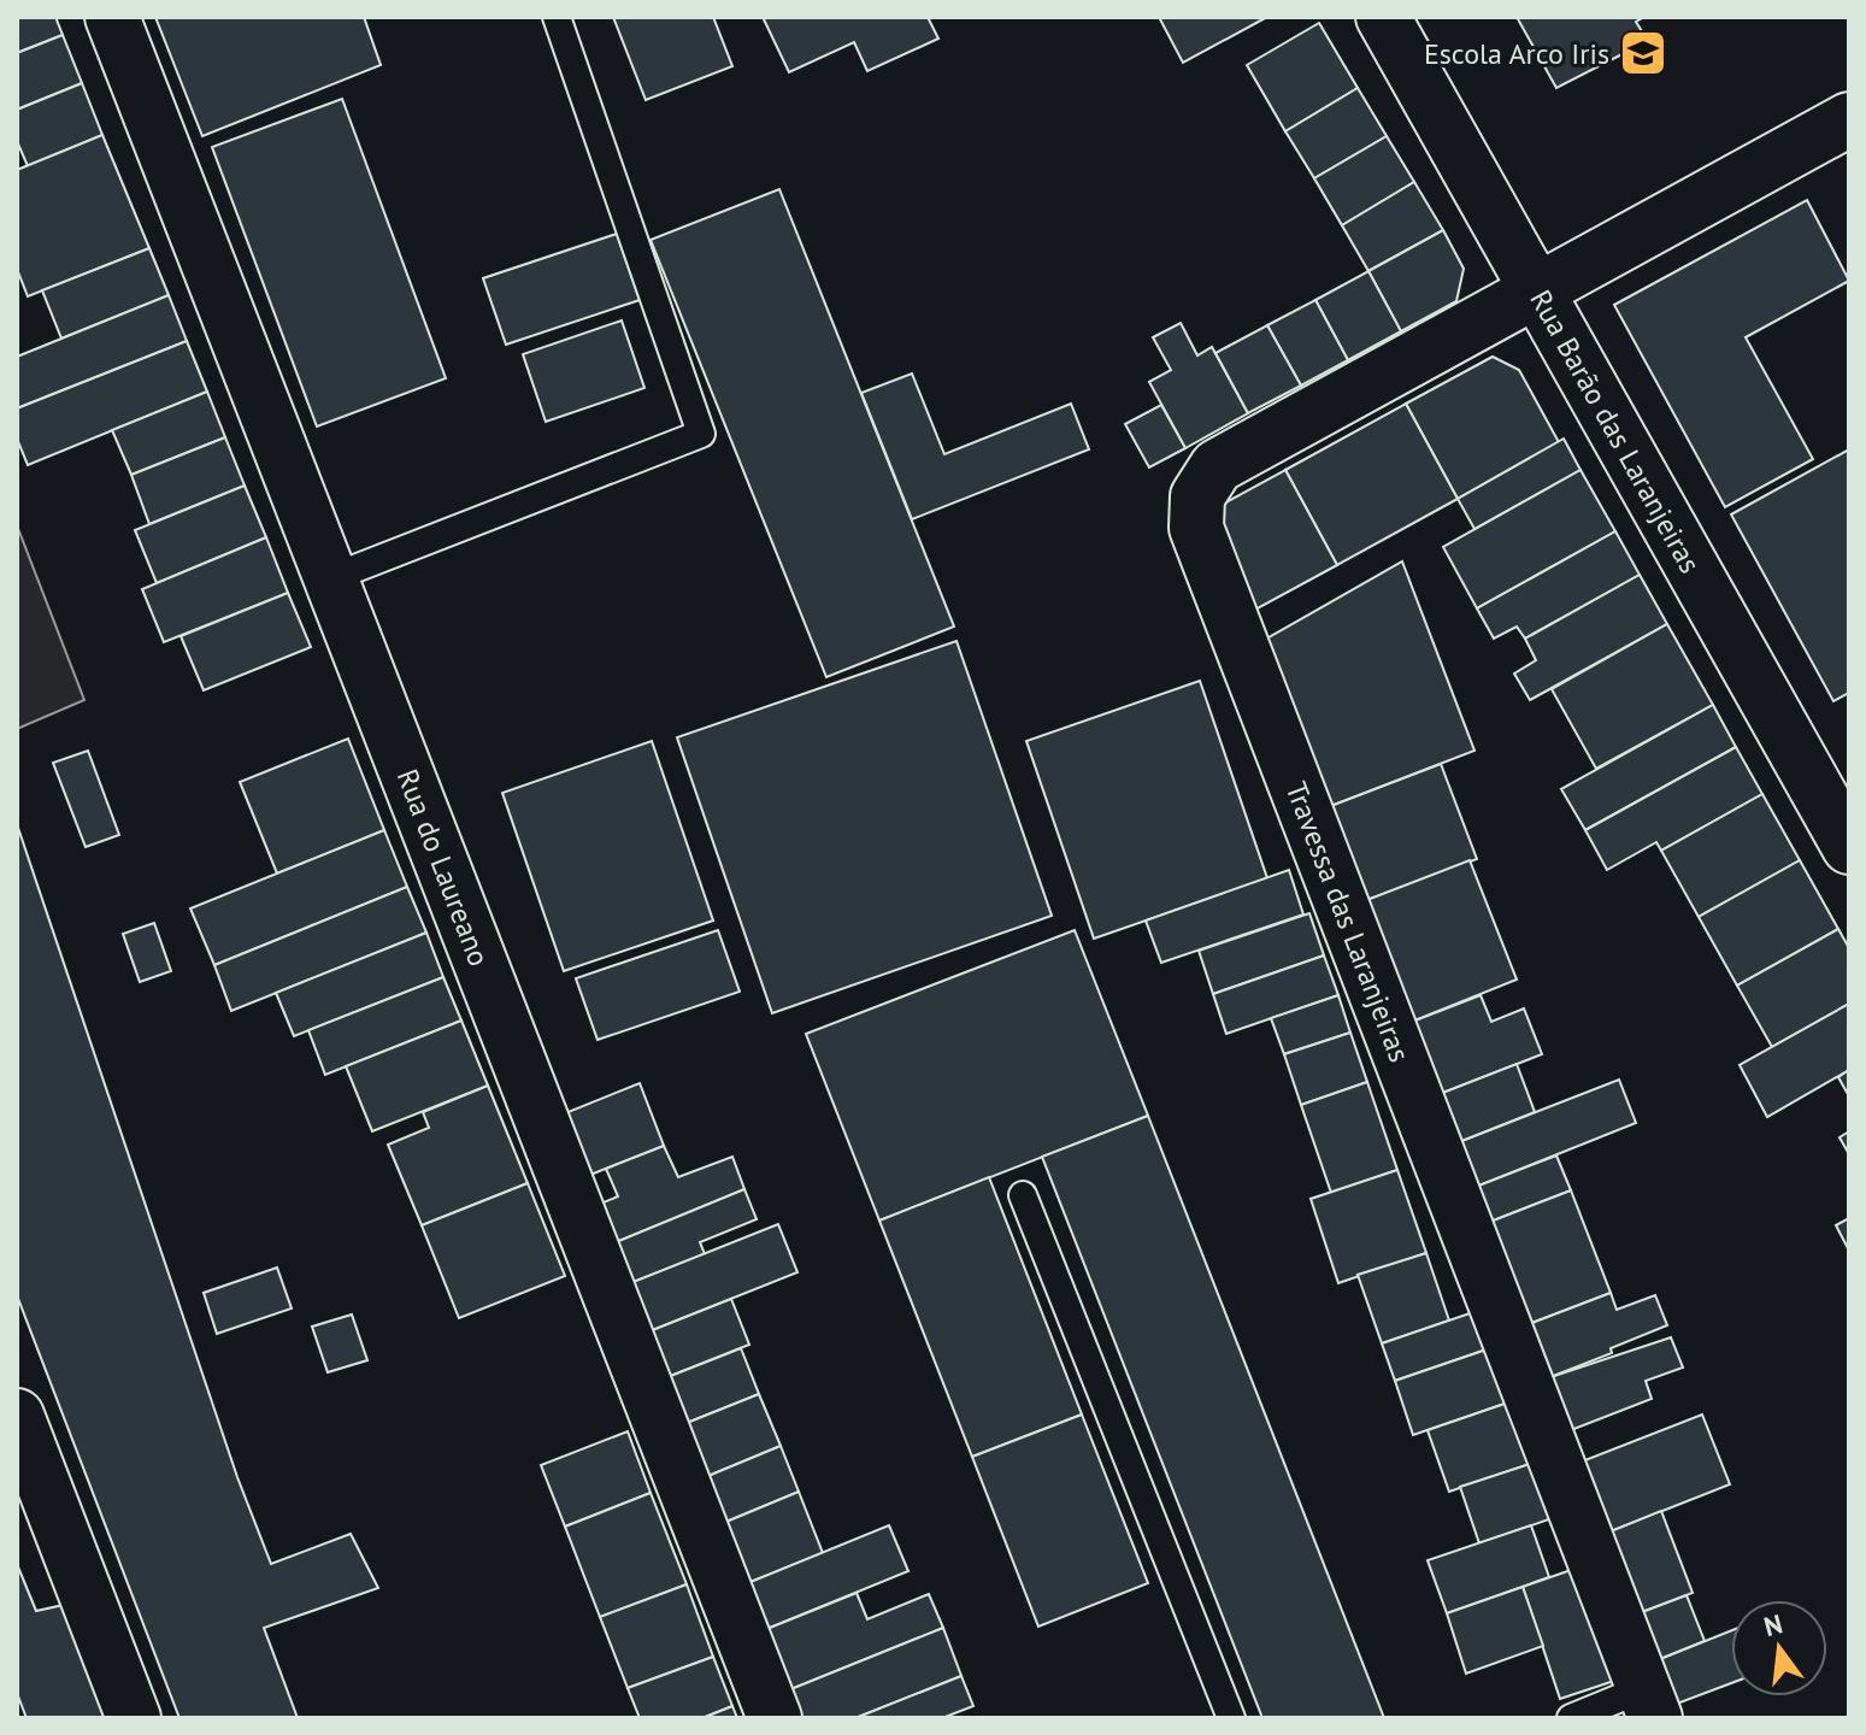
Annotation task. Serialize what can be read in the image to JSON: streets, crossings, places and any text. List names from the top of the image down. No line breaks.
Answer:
{"streets":{"street":["Rua Barão das Laranjeiras","Rua do Laureano","Travessa das Laranjeiras"]},"crossings":[["Rua Barão das Laranjeiras","Travessa das Laranjeiras"]],"places":{"school or university":["Escola Arco Iris"]},"north":"top"}
